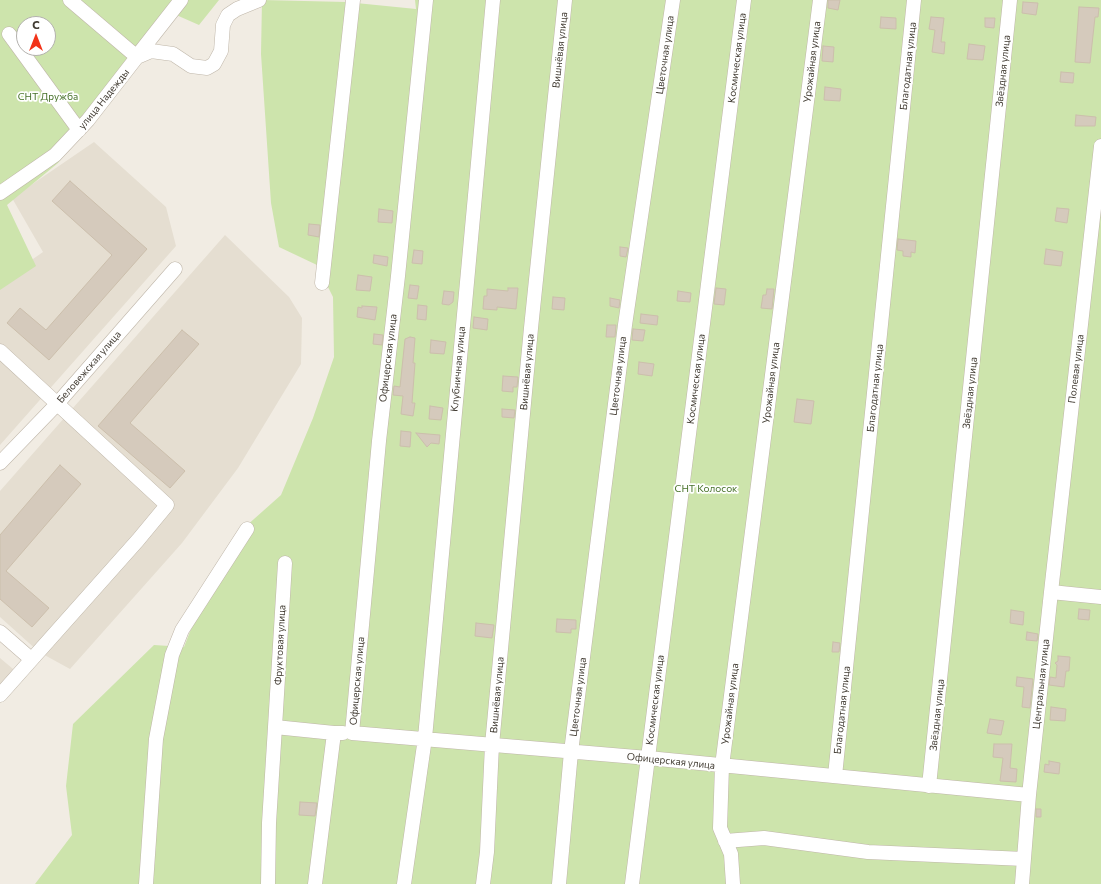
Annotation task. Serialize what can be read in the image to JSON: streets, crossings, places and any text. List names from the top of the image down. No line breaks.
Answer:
{"streets":{"street":["Вишнёвая улица","Цветочная улица","Космическая улица","Урожайная улица","Благодатная улица","Звёздная улица","улица Надежды","Офицерская улица","Беловежская улица","Клубничная улица","Полевая улица","Фруктовая улица","Центральная улица"]},"crossings":[["Вишнёвая улица","Офицерская улица"],["Цветочная улица","Офицерская улица"],["Космическая улица","Офицерская улица"],["Урожайная улица","Офицерская улица"],["Благодатная улица","Офицерская улица"],["Звёздная улица","Офицерская улица"],["Офицерская улица","Клубничная улица"],["Офицерская улица","Центральная улица"],["Полевая улица","Центральная улица"]],"parks":["СНТ Дружба","СНТ Колосок"],"north":"top"}
